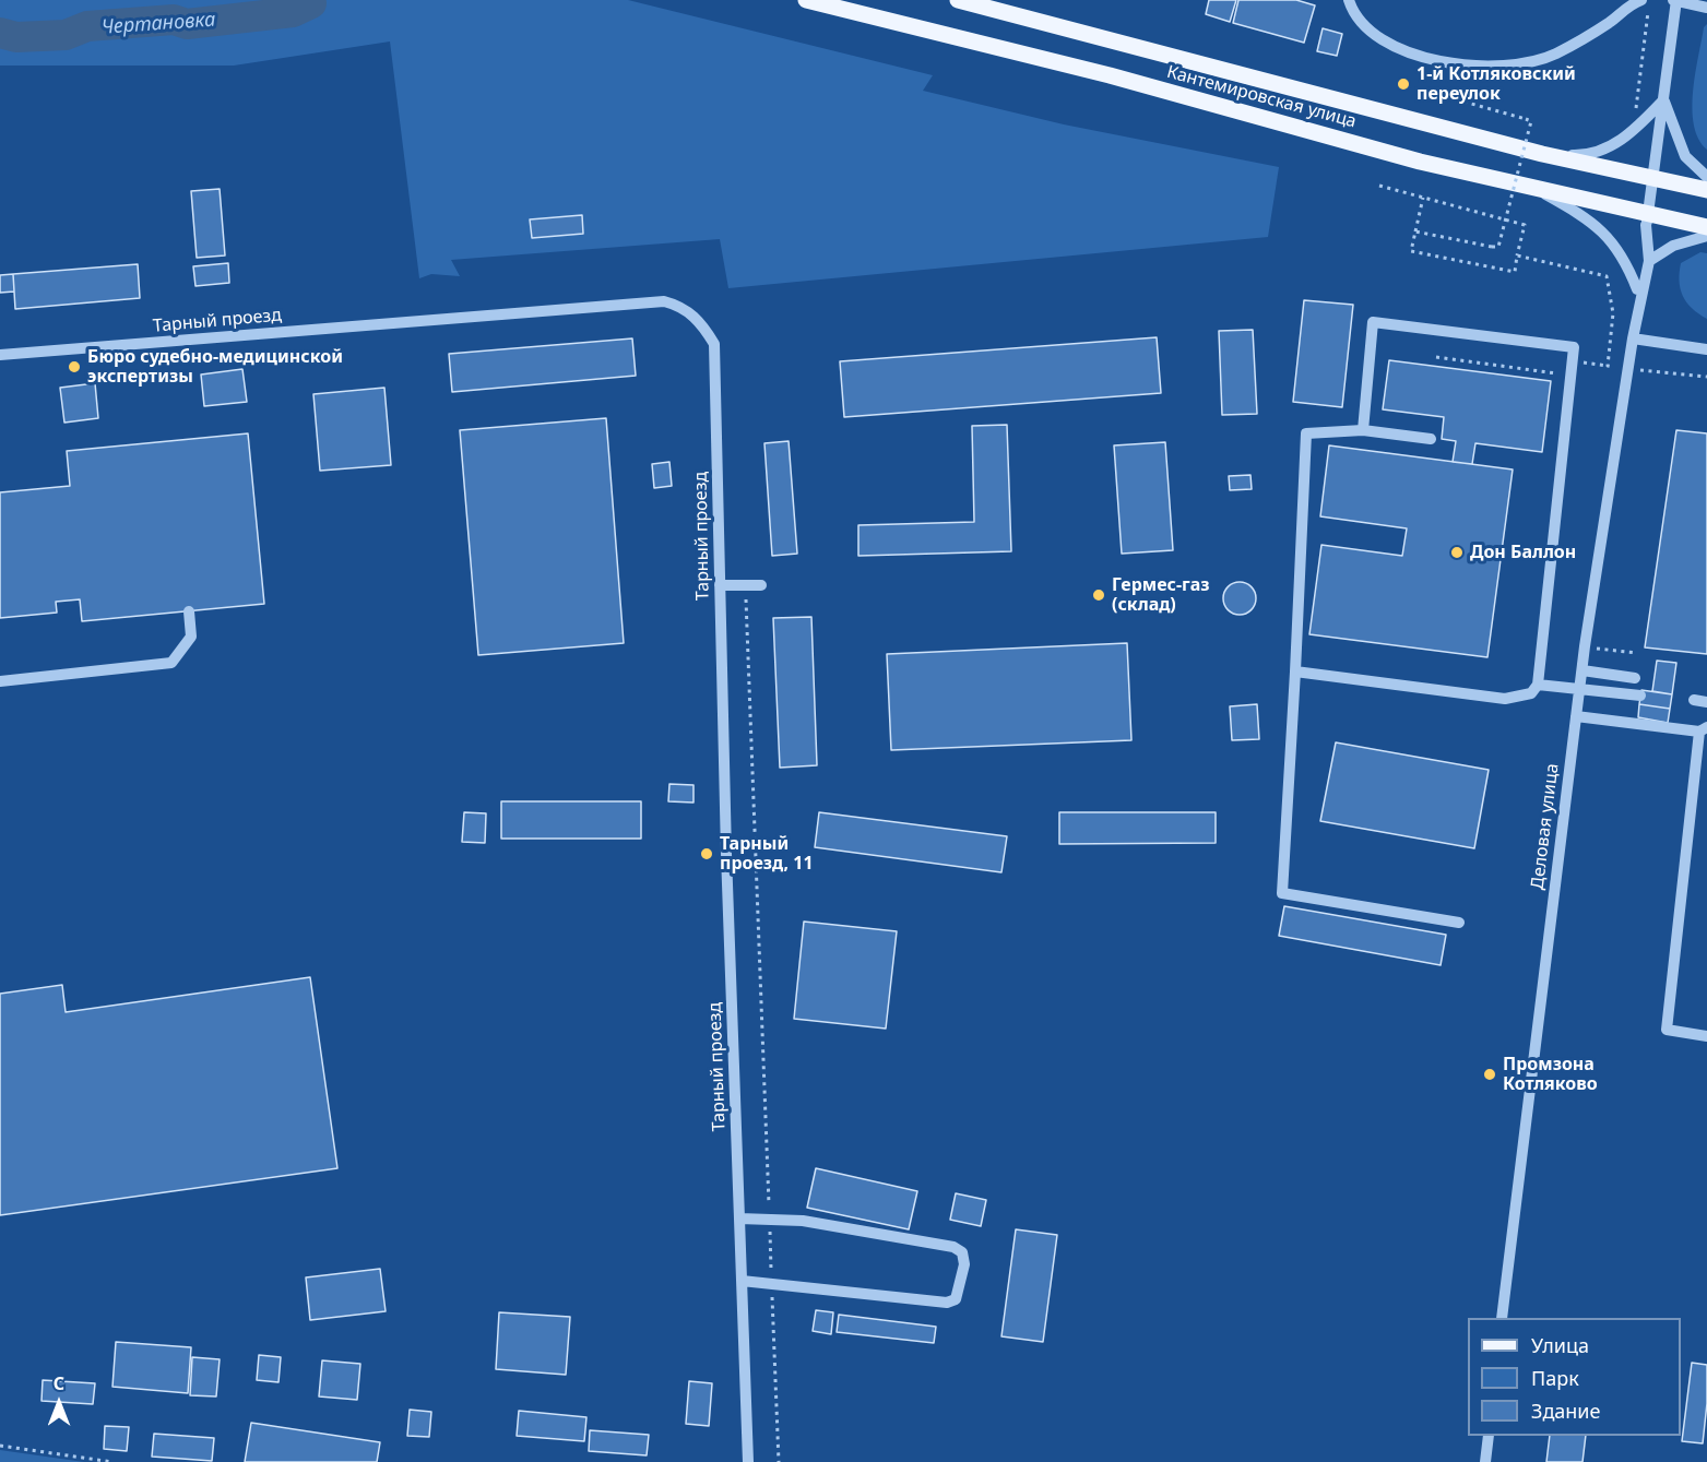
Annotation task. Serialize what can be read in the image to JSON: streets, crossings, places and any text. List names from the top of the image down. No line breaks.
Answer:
{"streets":{"main road":["Кантемировская улица"],"street":["Тарный проезд","Деловая улица"]},"water":["Чертановка"],"places":["1-й Котляковский переулок","Бюро судебно-медицинской экспертизы","Дон Баллон","Гермес-газ (склад)","Тарный проезд, 11","Промзона Котляково"],"legend":["Улица","Парк","Здание"],"north":"top"}
